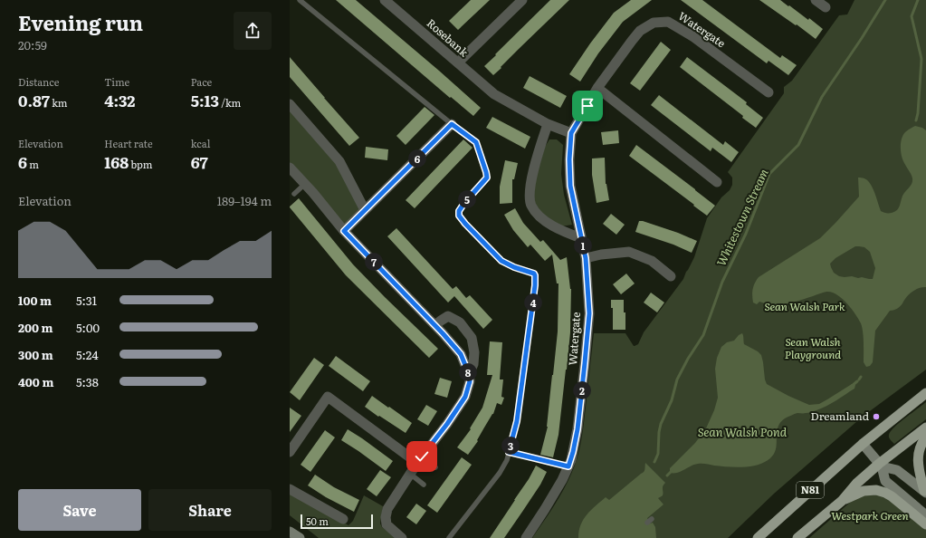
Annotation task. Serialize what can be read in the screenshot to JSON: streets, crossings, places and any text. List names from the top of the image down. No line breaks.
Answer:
{"streets":{"main road":["N81"],"street":["Watergate","Rosebank"]},"water":["Whitestown Stream","Sean Walsh Pond"],"parks":["Sean Walsh Park","Sean Walsh Playground","Westpark Green"],"places":["Dreamland"],"scale_bar":"50 m","page":{"heading":["Evening run","20:59"],"stats":[["Distance","0.87 km"],["Time","4:32"],["Pace","5:13 /km"],["Elevation","6 m"],["Heart rate","168 bpm"],["kcal","67"]],"pins":["6","5","1","7","4","8","2","3"],"chart":["Elevation","189–194 m"],"list":[{"name":"100 m","note":"5:31"},{"name":"200 m","note":"5:00"},{"name":"300 m","note":"5:24"},{"name":"400 m","note":"5:38"}],"buttons":["Save","Share"],"scale":"50 m"}}
